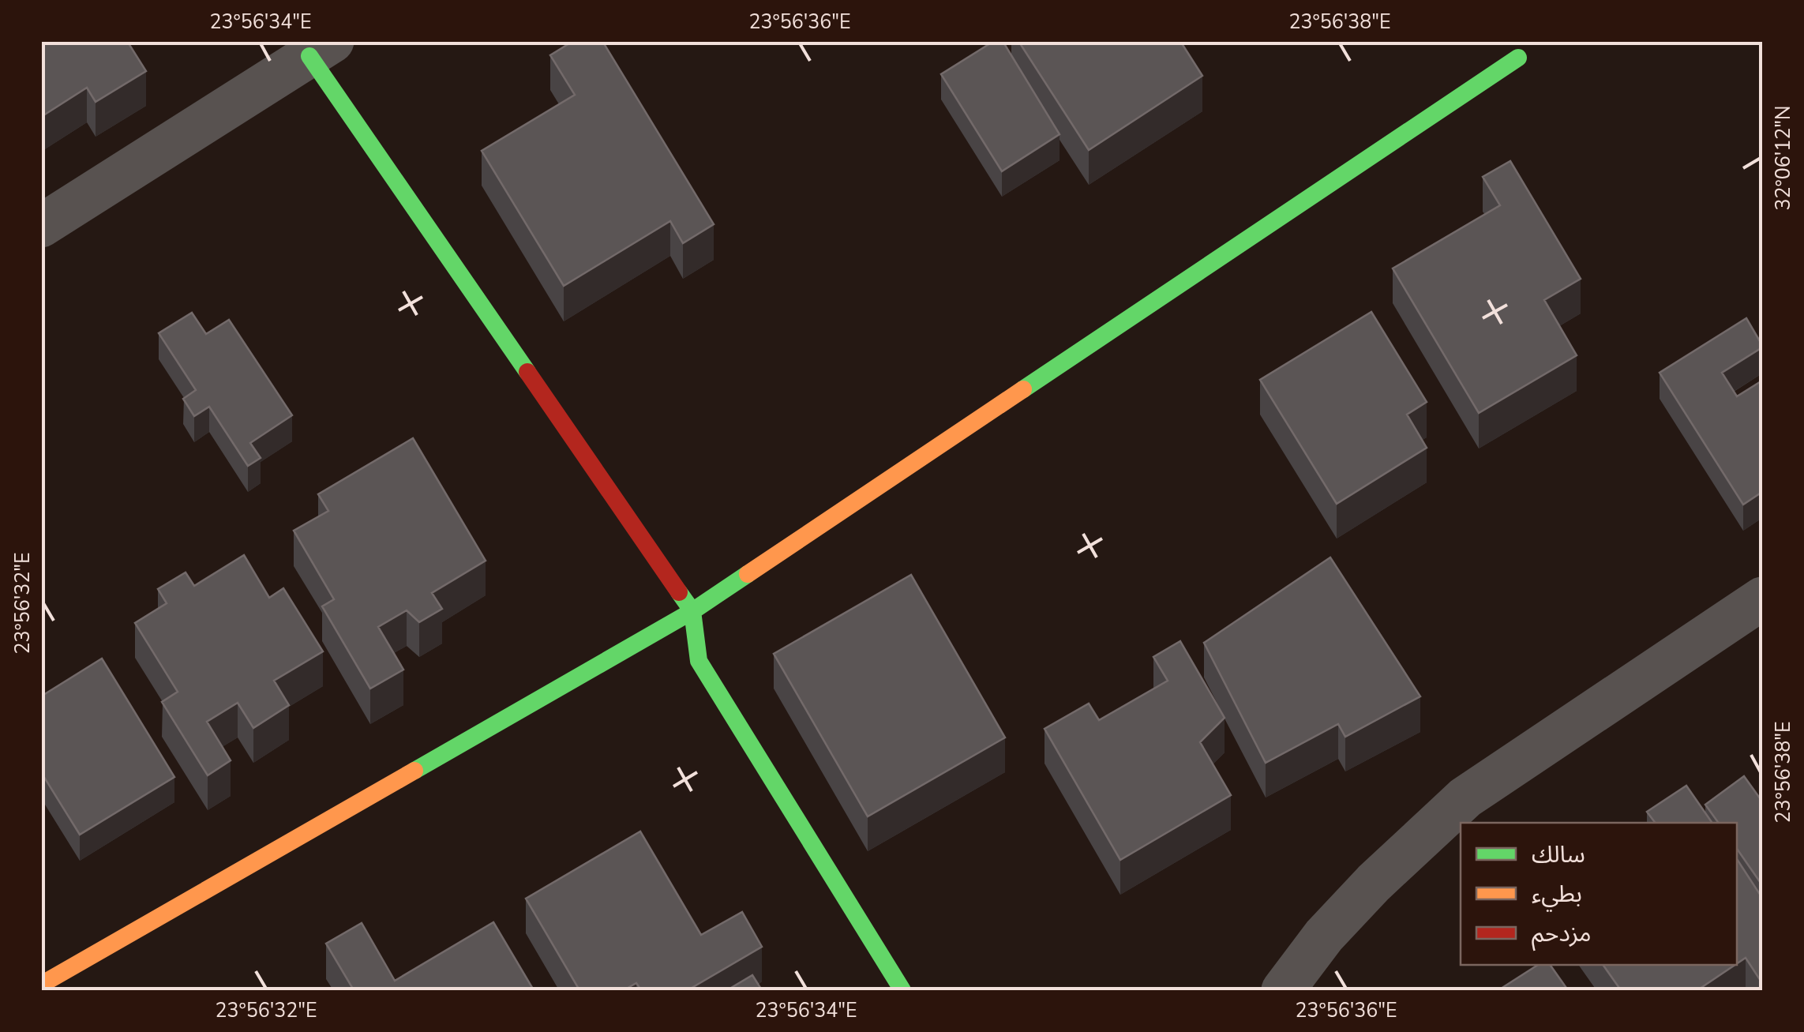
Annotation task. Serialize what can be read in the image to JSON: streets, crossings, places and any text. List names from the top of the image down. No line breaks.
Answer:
{"legend":["سالك","بطيء","مزدحم"],"coordinates":["23°56'34\"E","23°56'36\"E","23°56'38\"E","32°06'12\"N","23°56'32\"E"]}
